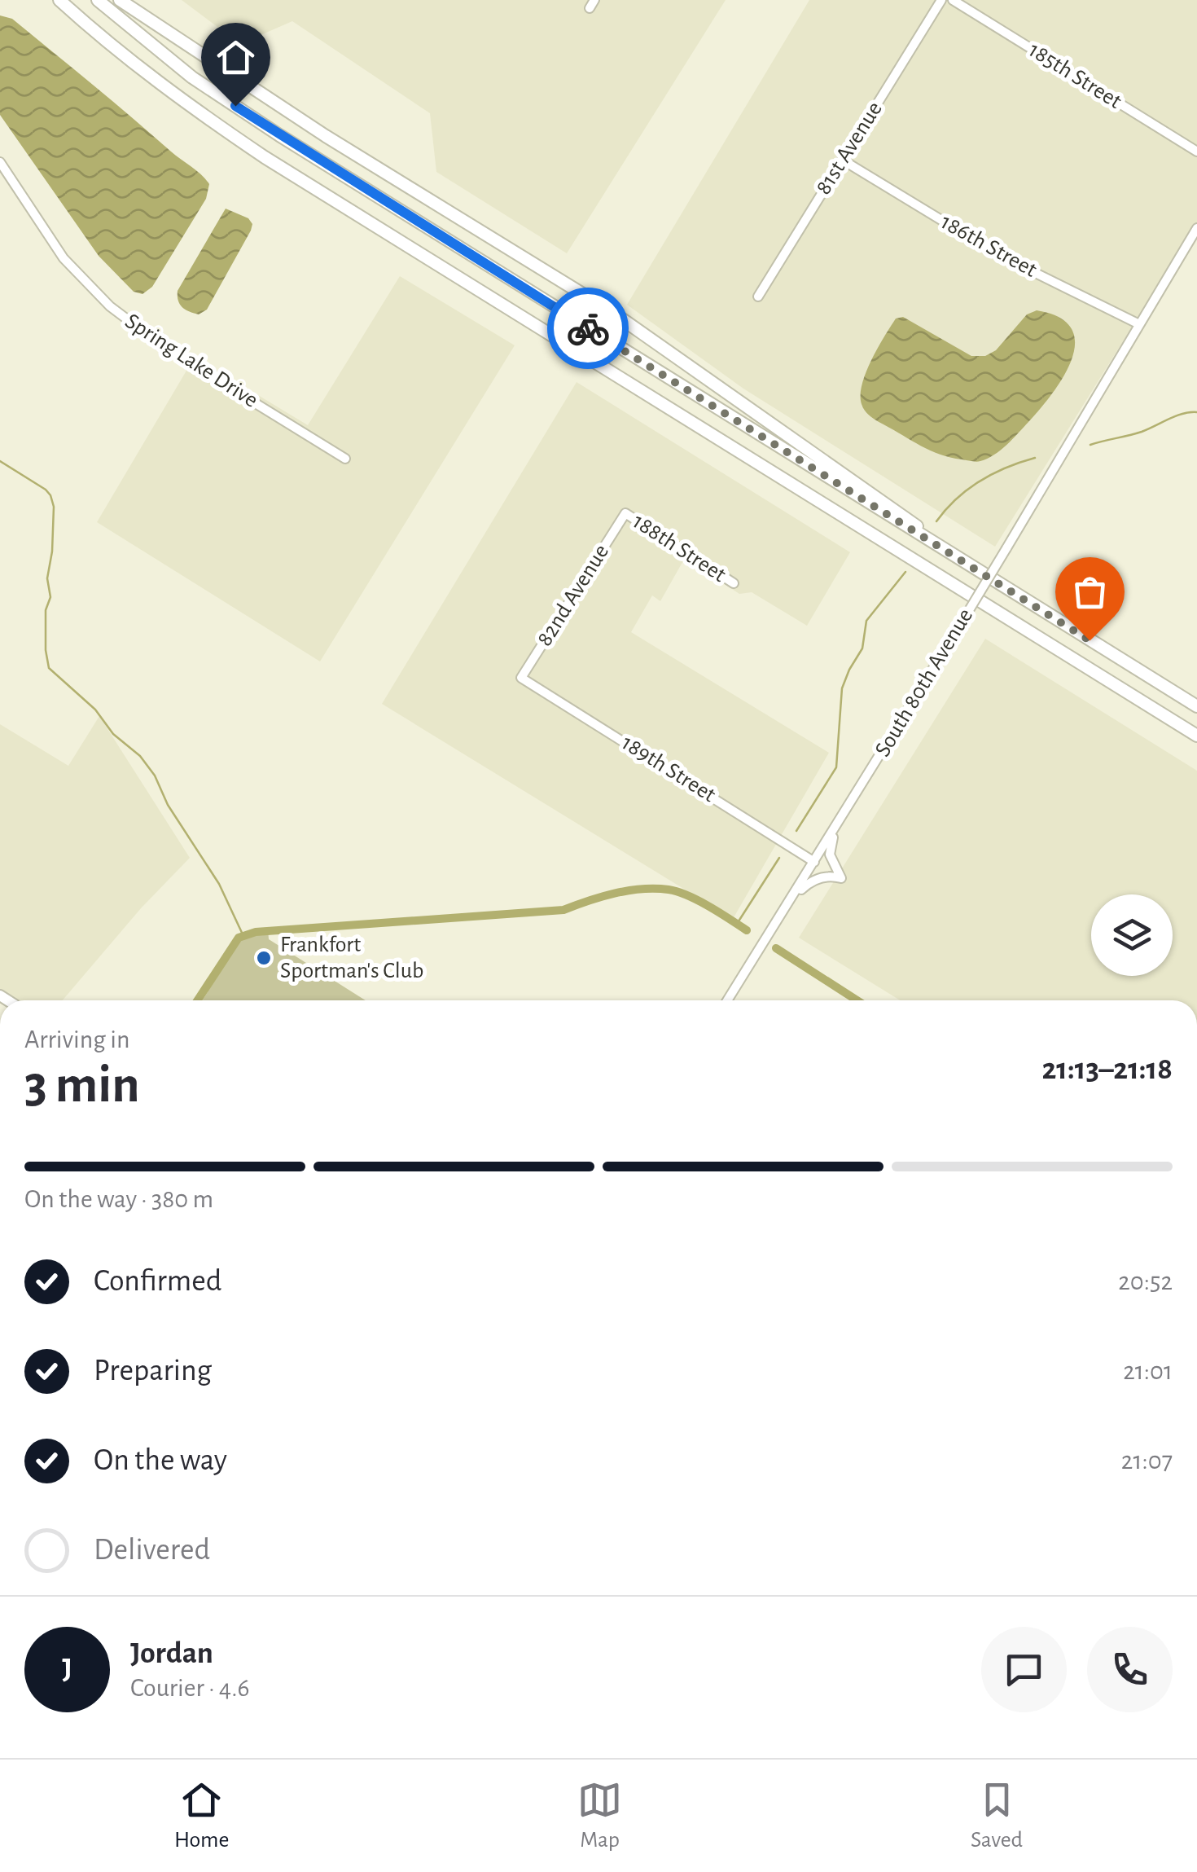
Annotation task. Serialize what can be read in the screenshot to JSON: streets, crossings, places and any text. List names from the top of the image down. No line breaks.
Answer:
{"streets":{"street":["185th Street","81st Avenue","186th Street","Spring Lake Drive","188th Street","82nd Avenue","South 80th Avenue","189th Street"]},"crossings":[["81st Avenue","186th Street"],["186th Street","South 80th Avenue"],["188th Street","82nd Avenue"],["82nd Avenue","189th Street"],["South 80th Avenue","189th Street"]],"places":["Frankfort Sportman's Club"],"page":{"heading":["3 min","Arriving in","21:13–21:18"],"panel":["Jordan","Courier · 4.6"],"bar":"On the way · 380 m","list":[["Confirmed","20:52"],["Preparing","21:01"],["On the way","21:07"],"Delivered"],"round":"J","tabs":["Home","Map","Saved"]}}
